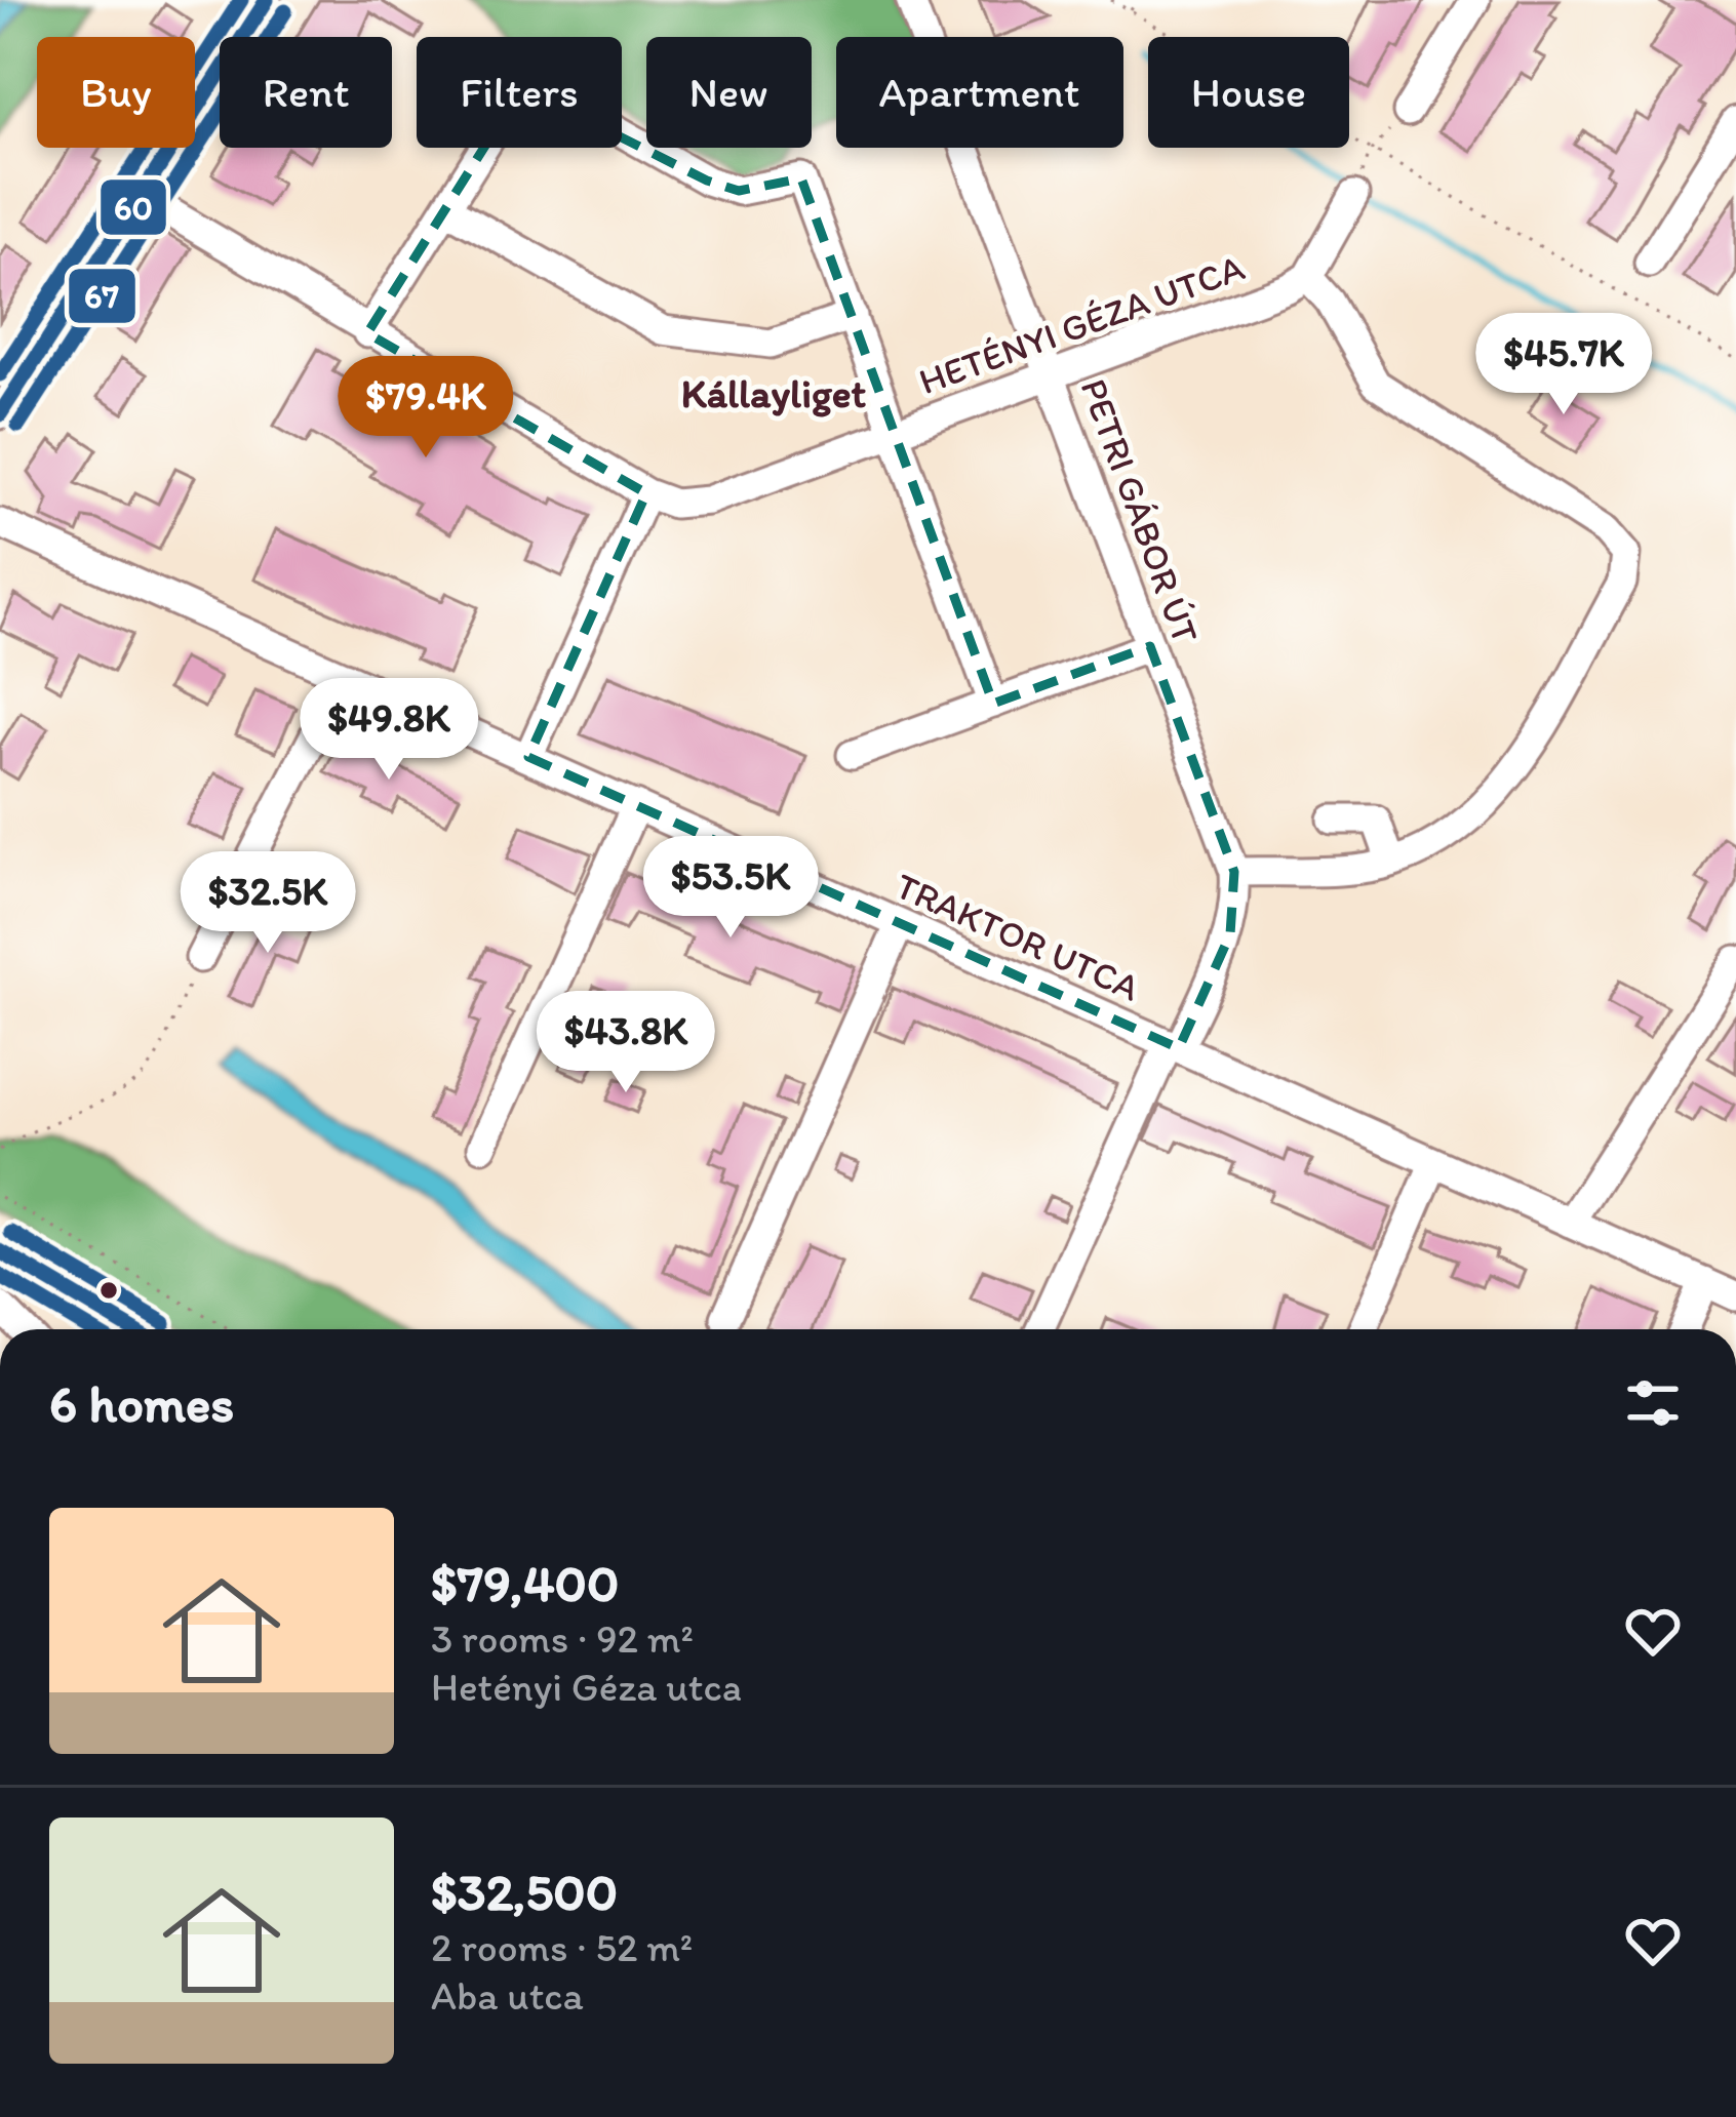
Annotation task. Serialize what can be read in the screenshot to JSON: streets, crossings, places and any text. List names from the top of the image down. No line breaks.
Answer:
{"streets":{"street":["HETÉNYI GÉZA UTCA","PETRI GÁBOR ÚT","TRAKTOR UTCA"]},"crossings":[["HETÉNYI GÉZA UTCA","PETRI GÁBOR ÚT"],["PETRI GÁBOR ÚT","TRAKTOR UTCA"]],"districts":["Kállayliget"],"lines":["transit line 60","transit line 67"],"page":{"chip":["Buy","Rent","Filters","New","Apartment","House"],"price":["$45.7K","$79.4K","$49.8K","$53.5K","$32.5K","$43.8K"],"heading":"6 homes","list":[{"name":"$79,400","note":"3 rooms · 92 m² · Hetényi Géza utca"},{"name":"$32,500","note":"2 rooms · 52 m² · Aba utca"}]}}
